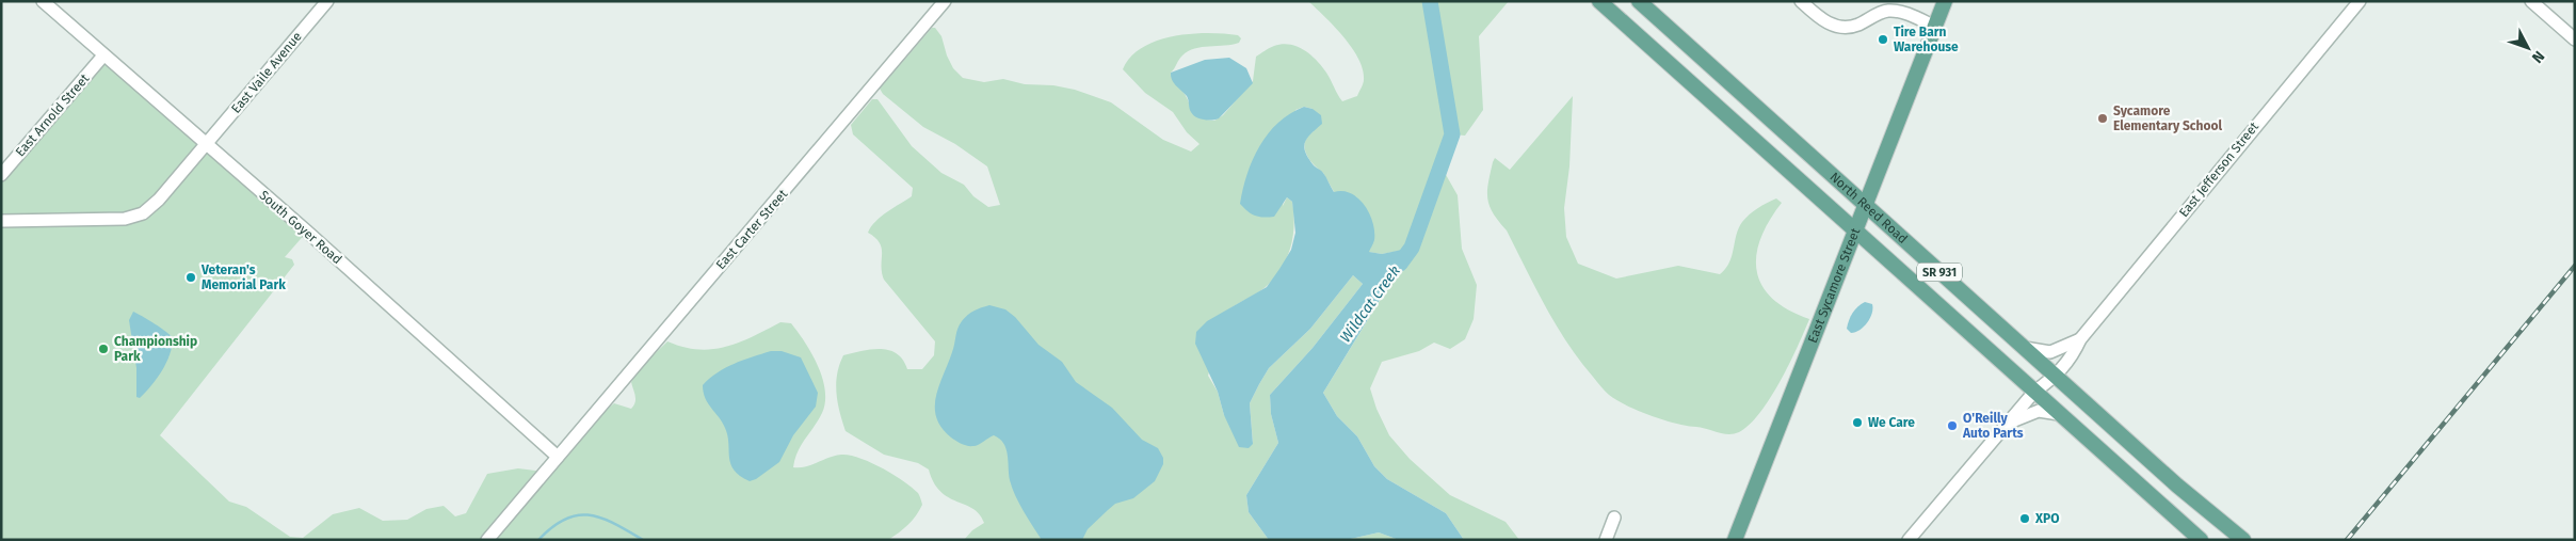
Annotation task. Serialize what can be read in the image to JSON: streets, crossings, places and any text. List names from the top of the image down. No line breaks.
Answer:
{"streets":{"main road":["North Reed Road","SR 931","East Sycamore Street"],"street":["East Vaile Avenue","East Arnold Street","East Jefferson Street","South Goyer Road","East Carter Street"]},"crossings":[["East Vaile Avenue","South Goyer Road"],["East Arnold Street","South Goyer Road"],["East Jefferson Street","North Reed Road"],["North Reed Road","East Sycamore Street"],["South Goyer Road","East Carter Street"]],"water":["Wildcat Creek"],"places":["Tire Barn Warehouse","Sycamore Elementary School","Veteran's Memorial Park","Championship Park","We Care","O'Reilly Auto Parts","XPO"],"north":"bottom right"}
